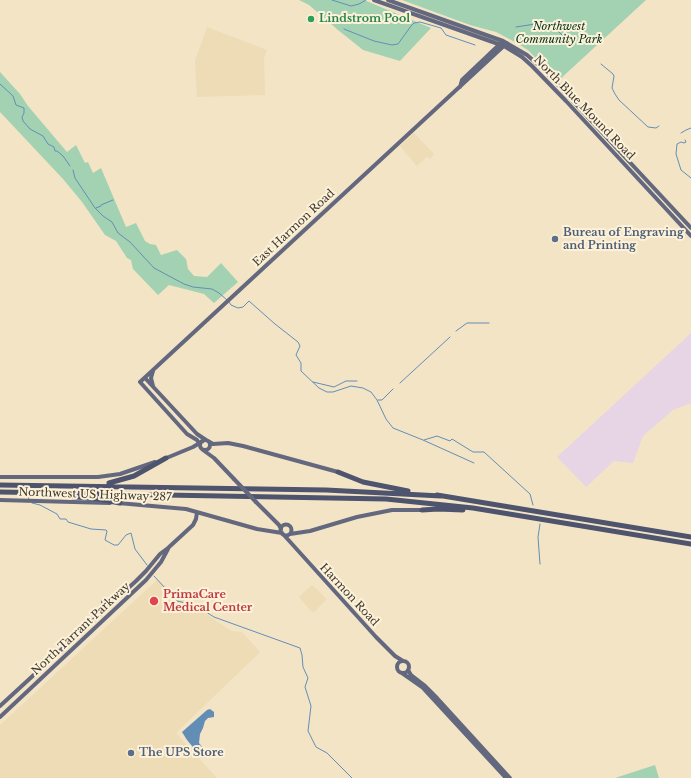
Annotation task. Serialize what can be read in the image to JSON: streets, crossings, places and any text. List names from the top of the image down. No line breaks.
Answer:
{"streets":{"main road":["North Blue Mound Road","East Harmon Road","Northwest US Highway 287","Harmon Road","North Tarrant Parkway"]},"crossings":[["North Blue Mound Road","East Harmon Road"],["Northwest US Highway 287","Harmon Road"],["Northwest US Highway 287","North Tarrant Parkway"]],"parks":["Northwest Community Park"],"places":["Lindstrom Pool","Bureau of Engraving and Printing","PrimaCare Medical Center","The UPS Store"]}
